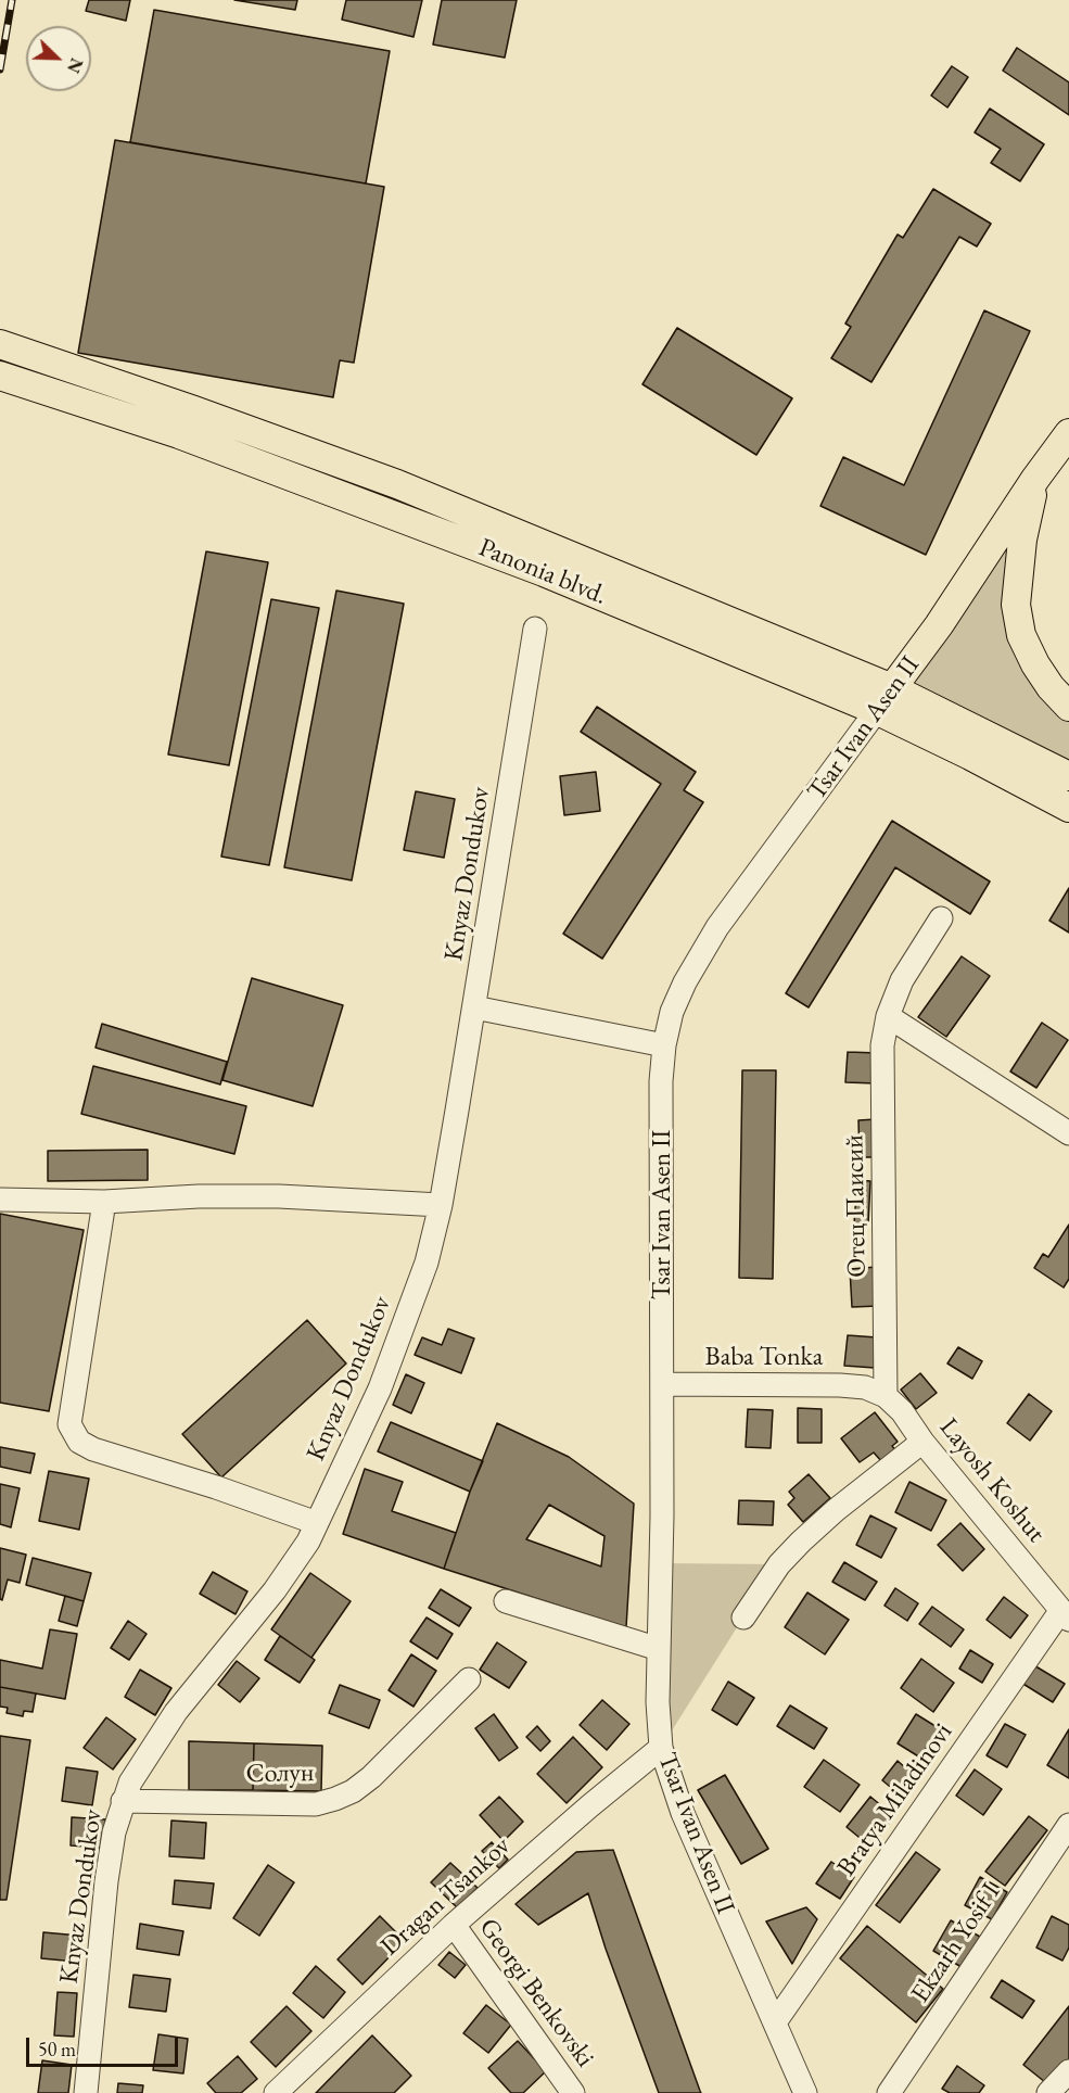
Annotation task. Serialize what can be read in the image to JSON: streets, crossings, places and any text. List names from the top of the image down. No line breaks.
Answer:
{"streets":{"main road":["Panonia blvd.","Tsar Ivan Asen II"],"street":["Knyaz Dondukov","Отец Паисий","Baba Tonka","Layosh Koshut","Солун","Bratya Miladinovi","Dragan Tsankov","Ekzarh Yosif I","Georgi Benkovski"]},"crossings":[["Panonia blvd.","Tsar Ivan Asen II"],["Tsar Ivan Asen II","Baba Tonka"],["Tsar Ivan Asen II","Bratya Miladinovi"],["Tsar Ivan Asen II","Dragan Tsankov"],["Knyaz Dondukov","Солун"],["Отец Паисий","Baba Tonka"],["Отец Паисий","Layosh Koshut"],["Baba Tonka","Layosh Koshut"],["Layosh Koshut","Bratya Miladinovi"],["Dragan Tsankov","Georgi Benkovski"]],"scale_bar":"50 m","north":"bottom right"}
